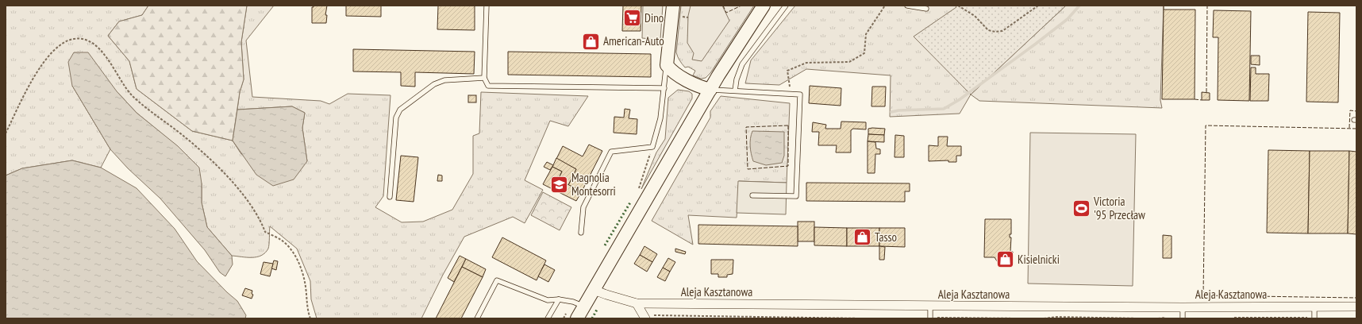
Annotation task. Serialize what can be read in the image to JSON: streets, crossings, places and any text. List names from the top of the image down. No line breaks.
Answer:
{"streets":{"street":["Aleja Kasztanowa"]},"places":{"supermarket":["Dino"],"shop":["American-Auto","Tasso","Kisielnicki"],"school or university":["Magnolia Montesorri"],"sports":["Victoria '95 Przecław"]}}
